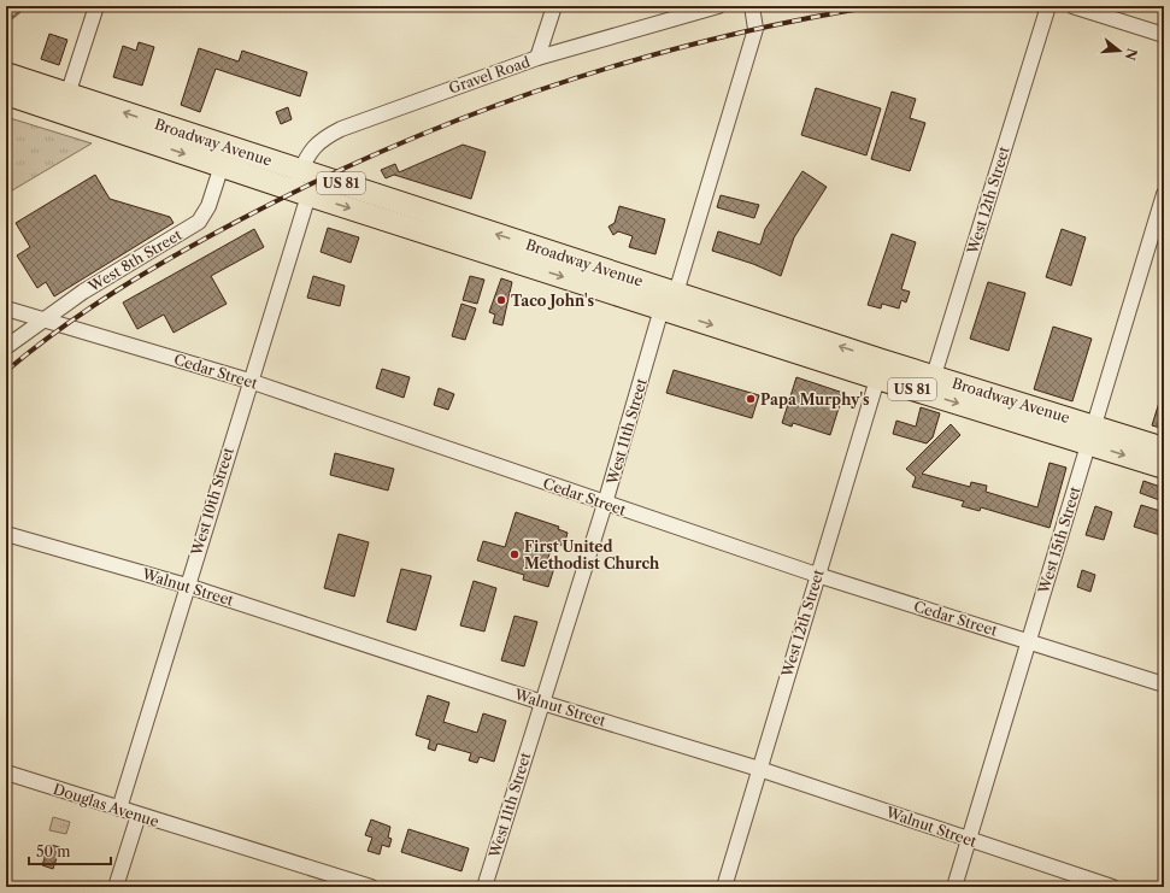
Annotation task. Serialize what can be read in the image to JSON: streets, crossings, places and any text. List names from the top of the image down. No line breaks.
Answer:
{"streets":{"highway":["Broadway Avenue","US 81"],"street":["Gravel Road","West 12th Street","West 8th Street","Cedar Street","West 11th Street","West 10th Street","West 15th Street","Walnut Street","Douglas Avenue"]},"crossings":[["Gravel Road","Broadway Avenue"],["Gravel Road","West 10th Street"],["Broadway Avenue","West 12th Street"],["Broadway Avenue","West 8th Street"],["Broadway Avenue","West 11th Street"],["Broadway Avenue","West 10th Street"],["Broadway Avenue","West 15th Street"],["West 12th Street","Cedar Street"],["West 12th Street","Walnut Street"],["West 8th Street","Cedar Street"],["Cedar Street","West 11th Street"],["Cedar Street","West 10th Street"],["Cedar Street","West 15th Street"],["West 11th Street","Walnut Street"],["West 10th Street","Walnut Street"],["West 10th Street","Douglas Avenue"],["West 15th Street","Walnut Street"]],"places":["Taco John's","Papa Murphy's","First United Methodist Church"],"scale_bar":"50 m","north":"right"}
